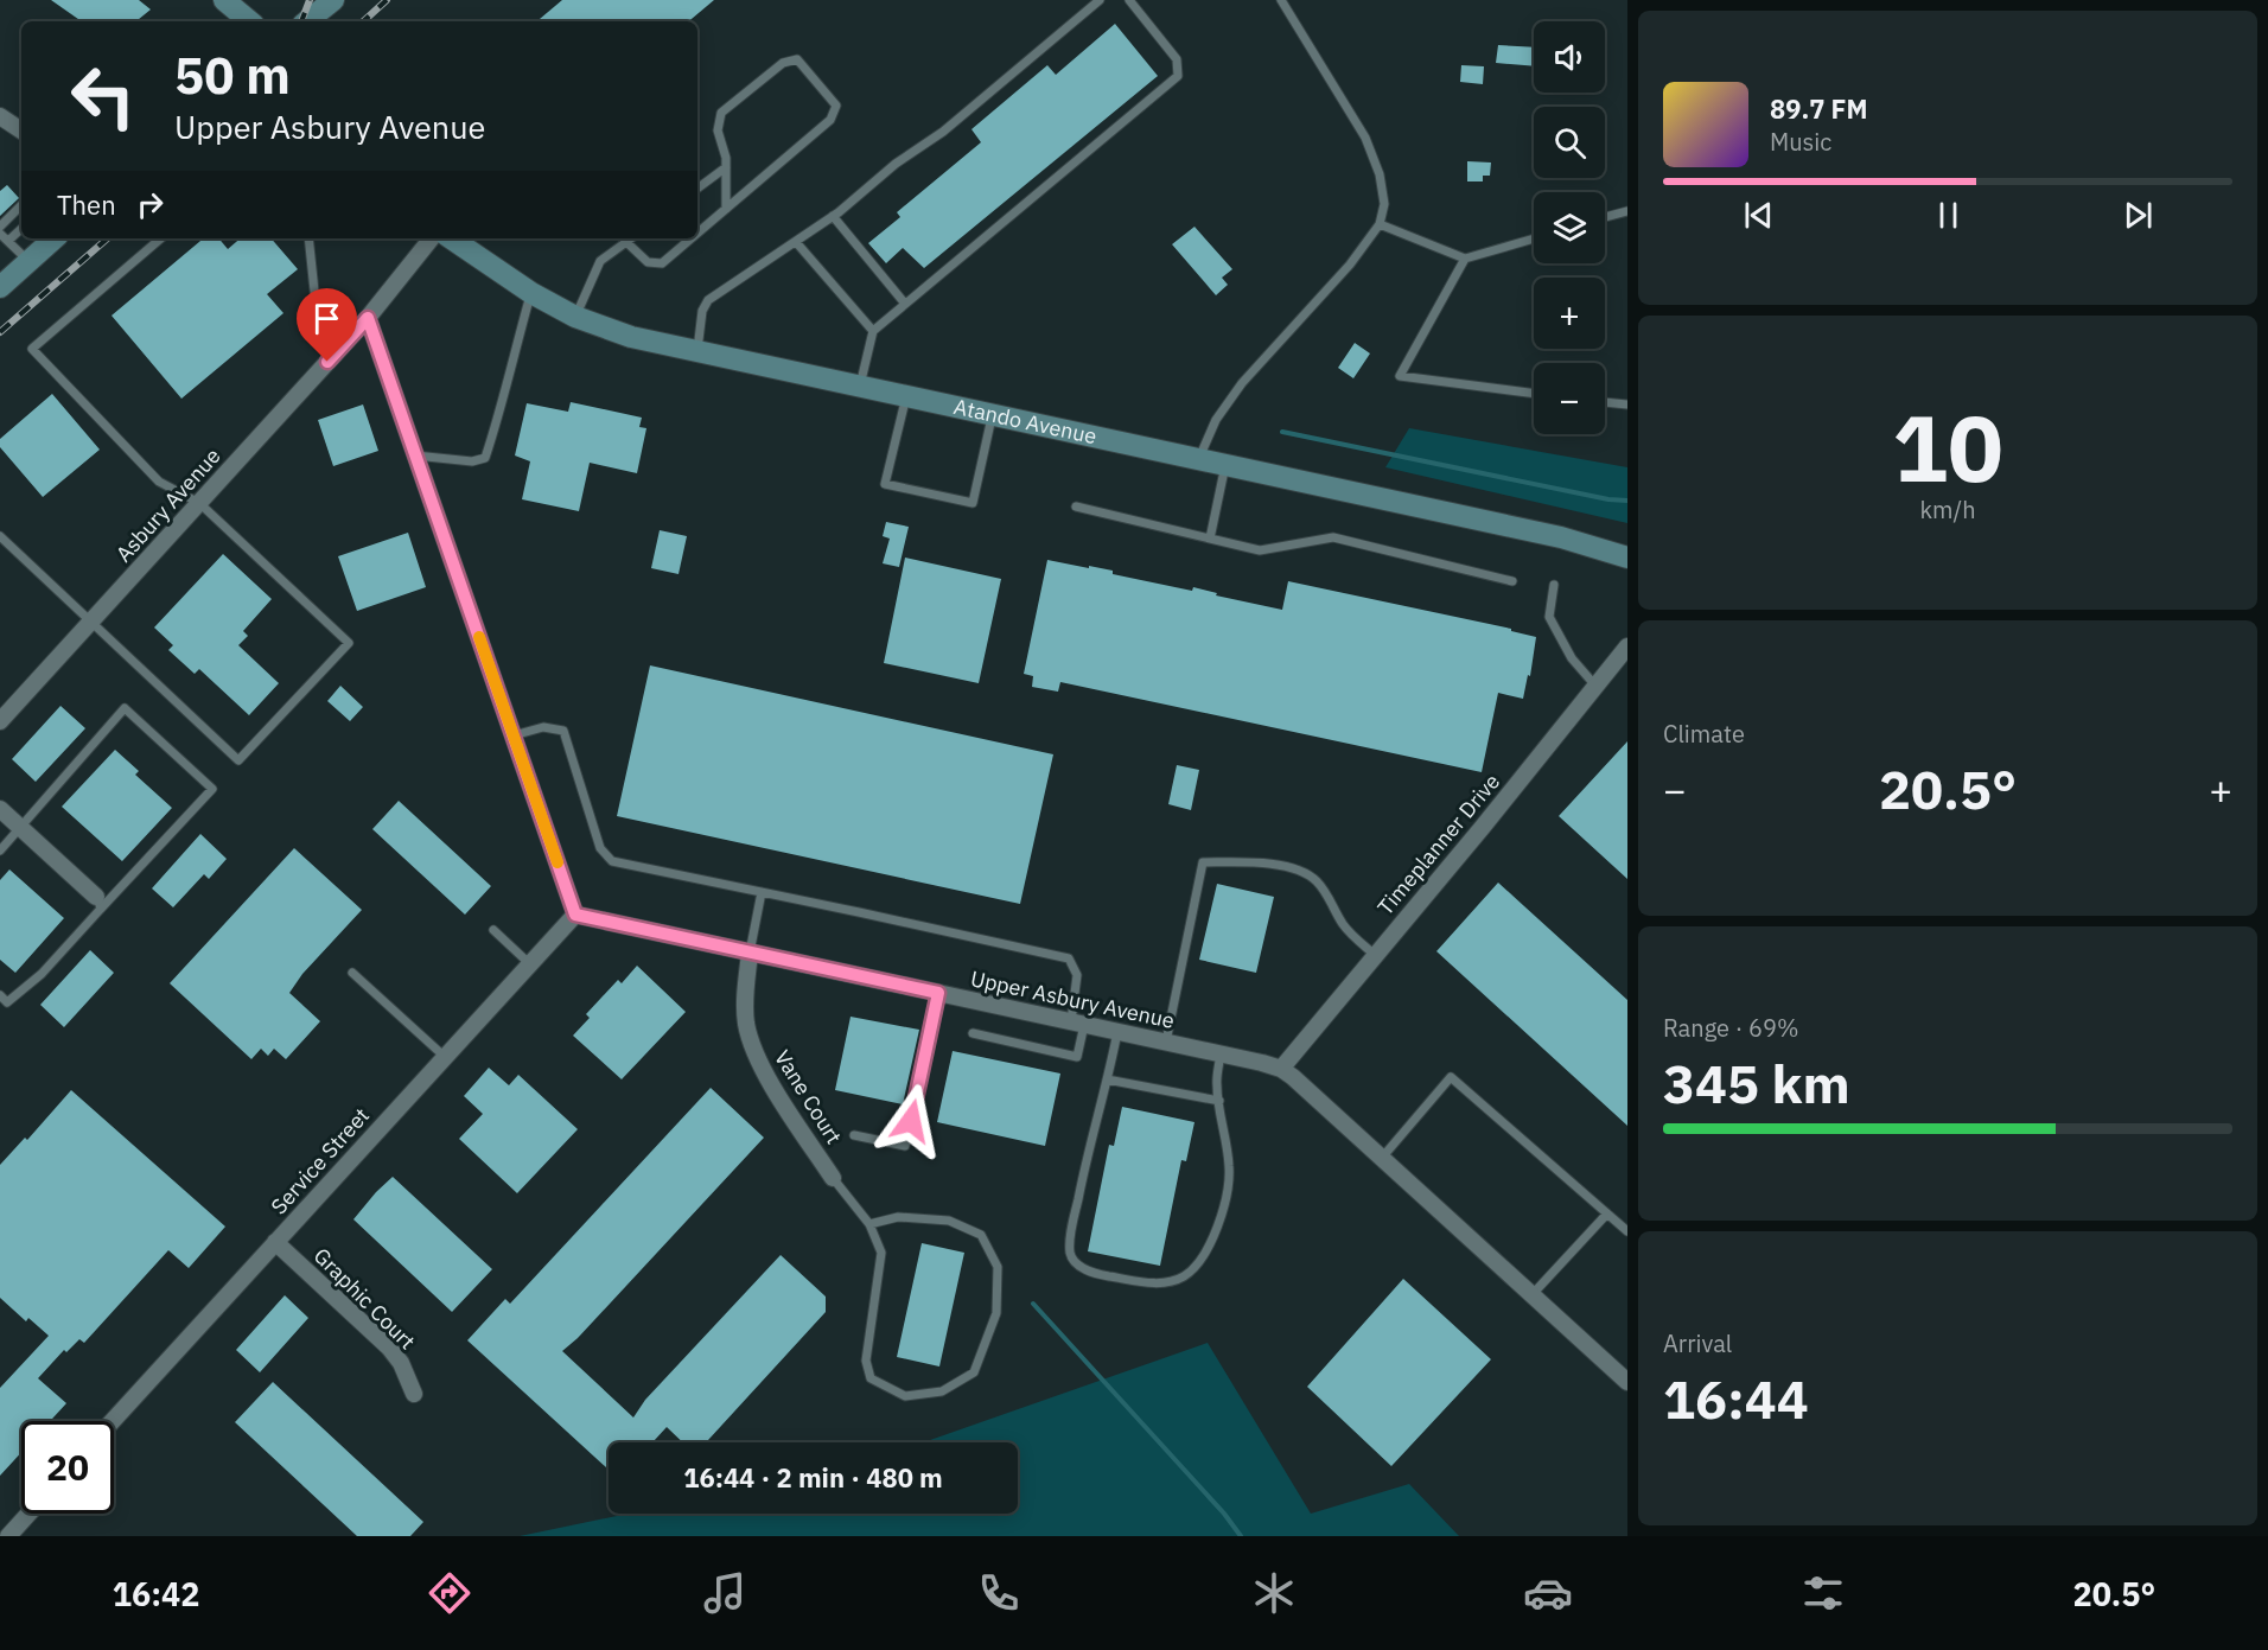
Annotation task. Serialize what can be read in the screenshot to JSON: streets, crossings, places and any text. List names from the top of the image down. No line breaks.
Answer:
{"streets":{"main road":["Atando Avenue"],"street":["Asbury Avenue","Timeplanner Drive","Upper Asbury Avenue","Vane Court","Service Street","Graphic Court"]},"crossings":[["Timeplanner Drive","Upper Asbury Avenue"],["Upper Asbury Avenue","Vane Court"],["Upper Asbury Avenue","Service Street"],["Service Street","Graphic Court"]],"page":{"map_buttons":["+","−"],"turn":["50 m","Upper Asbury Avenue"],"song":["89.7 FM","Music"],"then":"Then","tile":[["10","km/h"],"Climate",["Range · 69%","345 km"],["Arrival","16:44"]],"heat":["−","20.5°","+"],"limit":"20","trip":"16:44 · 2 min · 480 m","tabs":["16:42","20.5°"]}}
